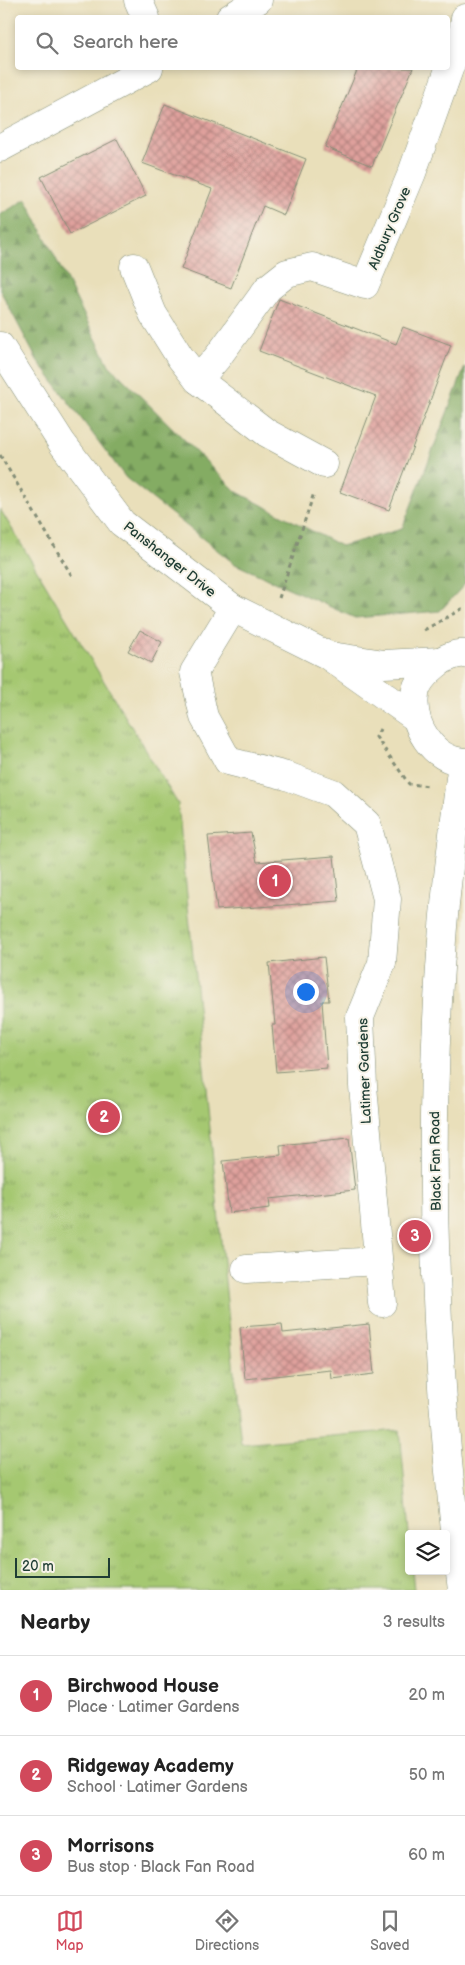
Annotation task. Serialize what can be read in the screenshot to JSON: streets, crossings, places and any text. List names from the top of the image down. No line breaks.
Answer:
{"streets":{"street":["Aldbury Grove","Panshanger Drive","Latimer Gardens","Black Fan Road"]},"crossings":[["Panshanger Drive","Latimer Gardens"]],"scale_bar":"20 m","page":{"search":"Search here","pins":["1","2","3"],"scale":"20 m","heading":["Nearby","3 results"],"list":[{"mark":"1","name":"Birchwood House","note":"Place · Latimer Gardens","value":"20 m"},{"mark":"2","name":"Ridgeway Academy","note":"School · Latimer Gardens","value":"50 m"},{"mark":"3","name":"Morrisons","note":"Bus stop · Black Fan Road","value":"60 m"}],"nav":["Map","Directions","Saved"]}}
